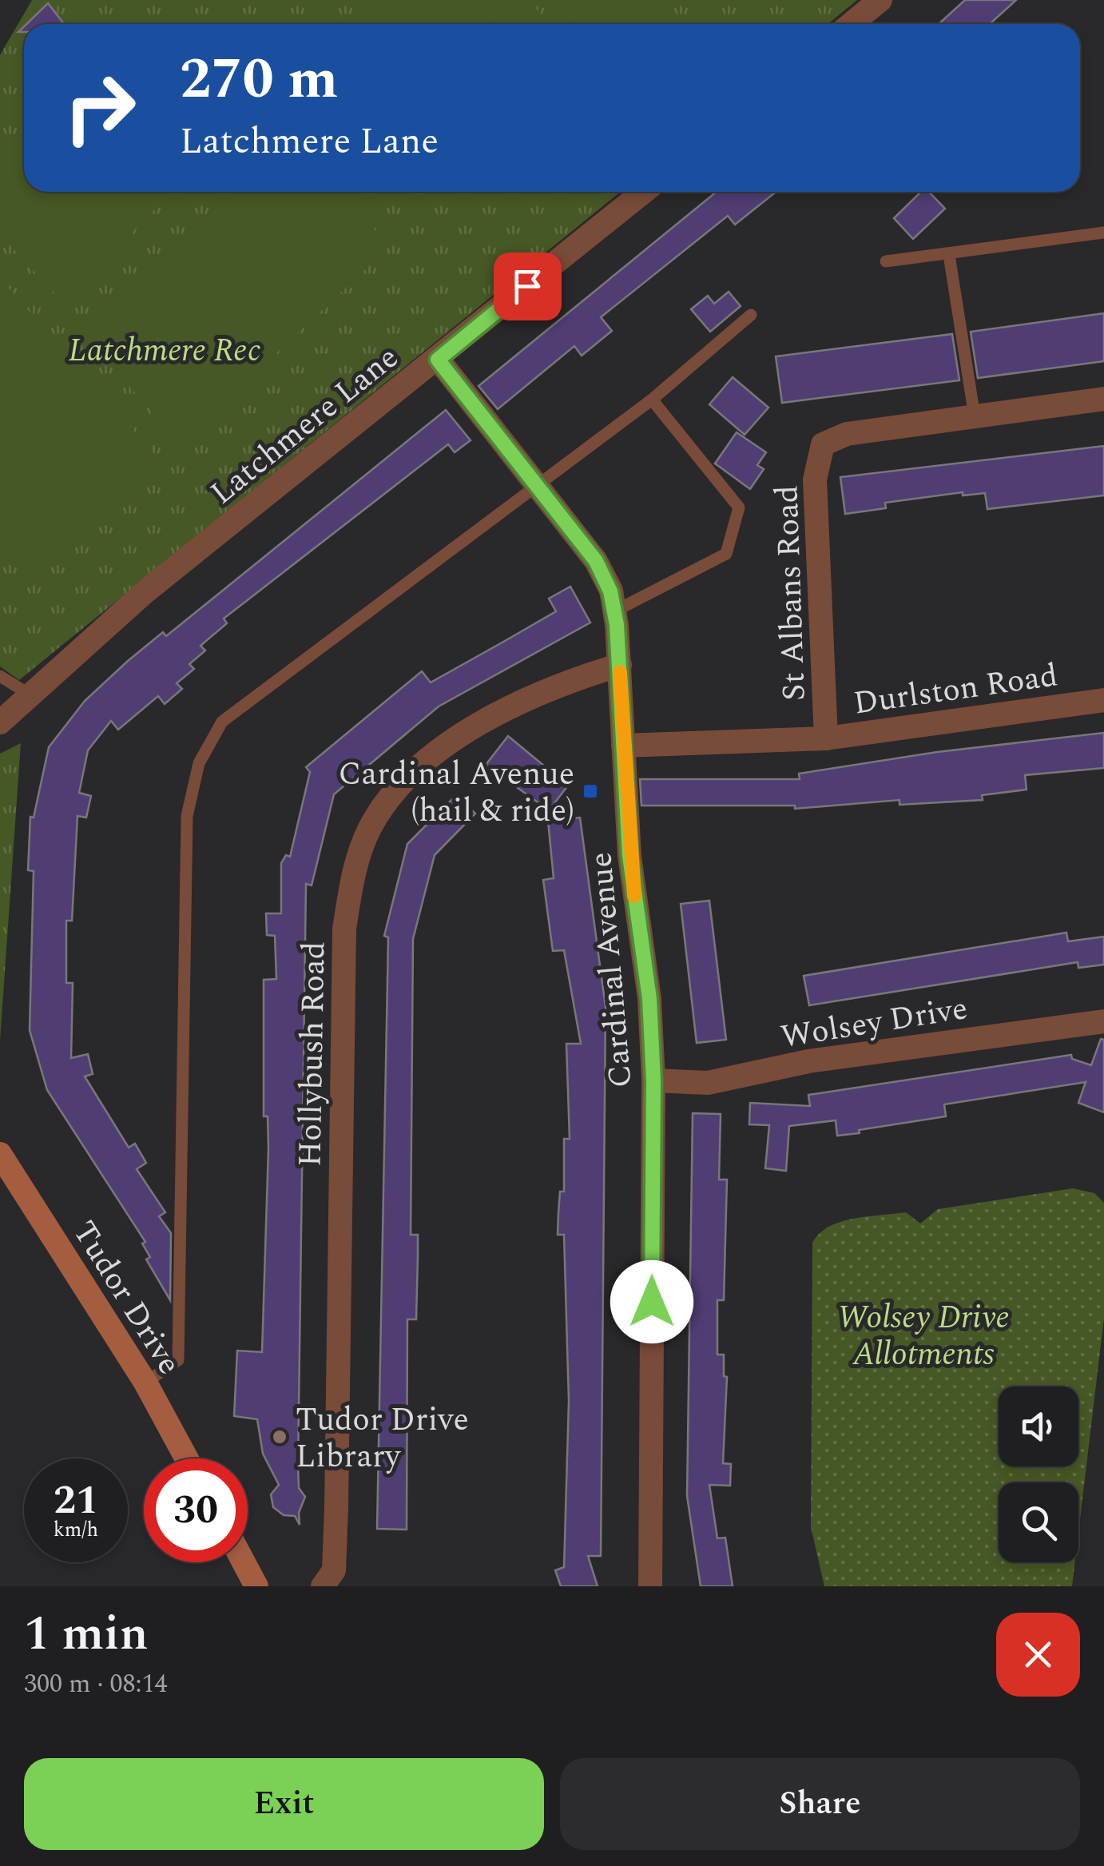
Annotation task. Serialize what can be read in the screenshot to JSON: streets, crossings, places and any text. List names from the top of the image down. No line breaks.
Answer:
{"streets":{"street":["Latchmere Lane","St Albans Road","Durlston Road","Cardinal Avenue","Wolsey Drive","Hollybush Road","Tudor Drive"]},"crossings":[["Latchmere Lane","Cardinal Avenue"],["St Albans Road","Durlston Road"],["Durlston Road","Cardinal Avenue"],["Cardinal Avenue","Wolsey Drive"],["Cardinal Avenue","Hollybush Road"]],"parks":["Latchmere Rec","Wolsey Drive Allotments"],"places":{"transit":["Cardinal Avenue (hail & ride)"],"other":["Tudor Drive Library"]},"page":{"turn":["270 m","Latchmere Lane"],"speed":"21 km/h","limit":"30","heading":["1 min","300 m · 08:14"],"buttons":["Exit","Share"]}}
